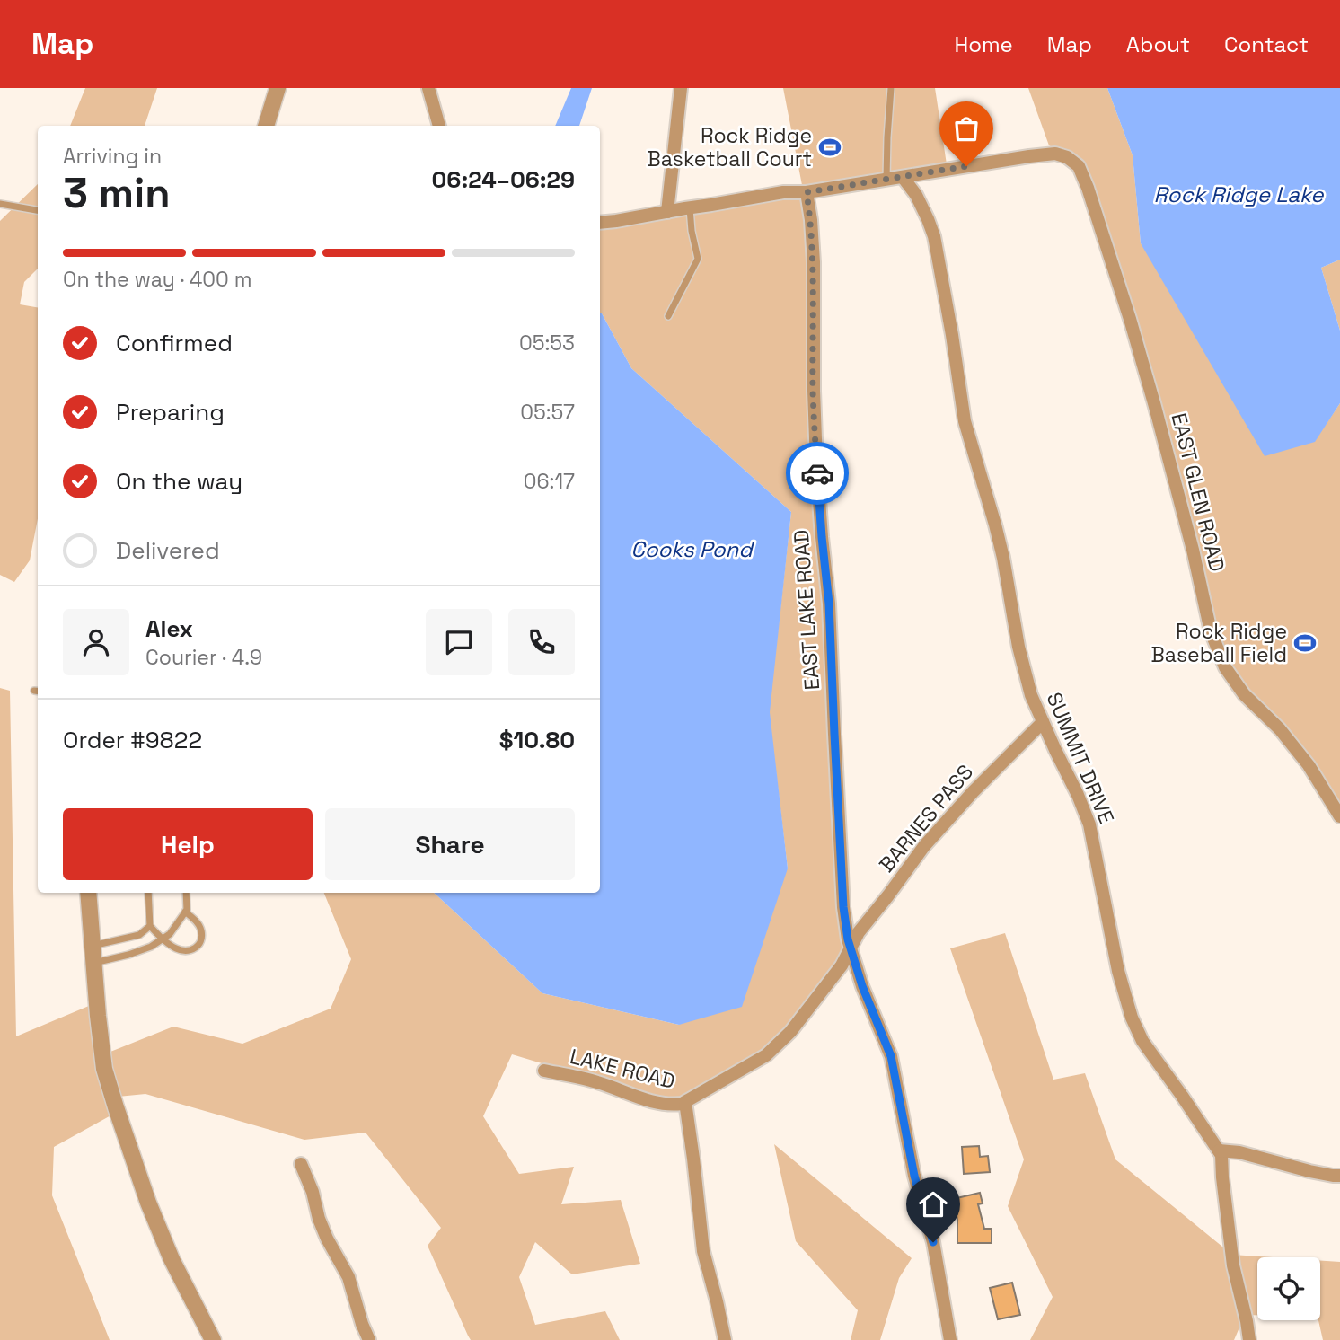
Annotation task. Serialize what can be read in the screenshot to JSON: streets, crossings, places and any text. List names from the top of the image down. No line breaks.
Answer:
{"streets":{"street":["EAST GLEN ROAD","EAST LAKE ROAD","SUMMIT DRIVE","BARNES PASS","LAKE ROAD"]},"crossings":[["EAST GLEN ROAD","SUMMIT DRIVE"],["EAST LAKE ROAD","BARNES PASS"],["EAST LAKE ROAD","LAKE ROAD"],["SUMMIT DRIVE","BARNES PASS"],["BARNES PASS","LAKE ROAD"]],"water":["Rock Ridge Lake","Cooks Pond"],"places":{"sports":["Rock Ridge Basketball Court","Rock Ridge Baseball Field"]},"page":{"header":"Map","nav":["Home","Map","About","Contact"],"heading":["3 min","Arriving in","06:24–06:29"],"panel":["Alex","Courier · 4.9","Order #9822","$10.80"],"bar":"On the way · 400 m","list":[["Confirmed","05:53"],["Preparing","05:57"],["On the way","06:17"],"Delivered"],"buttons":["Help","Share"]}}
